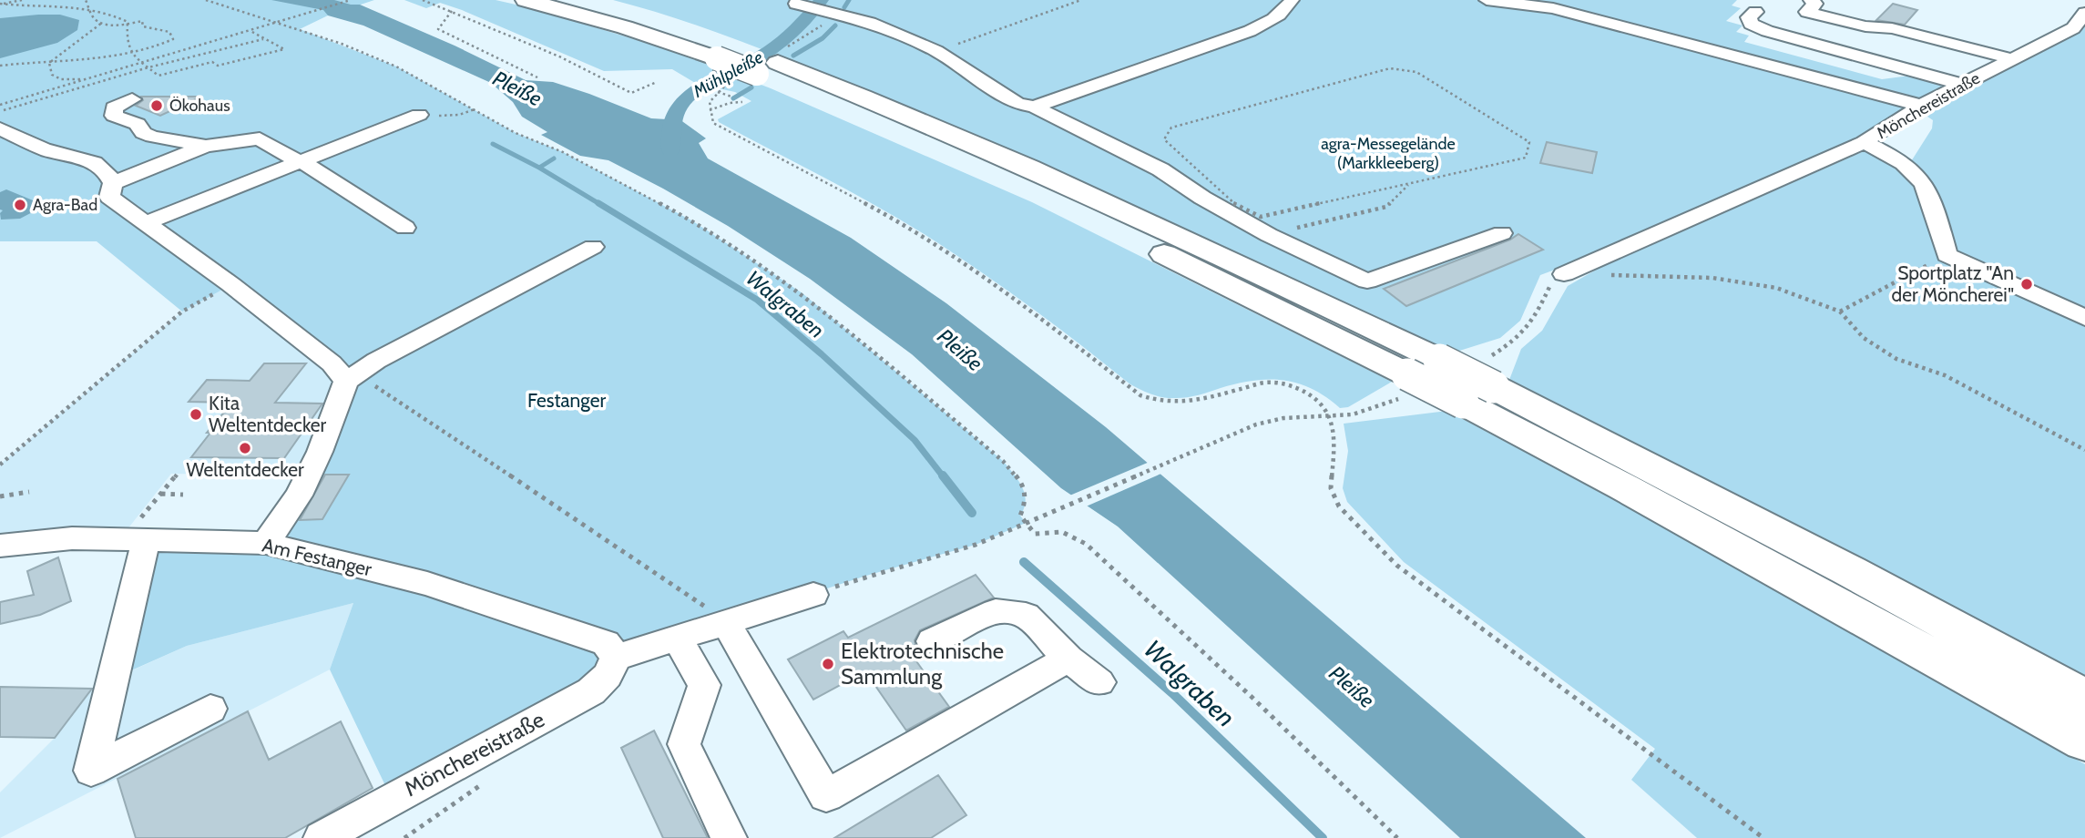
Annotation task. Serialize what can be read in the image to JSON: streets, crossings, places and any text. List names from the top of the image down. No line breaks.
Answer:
{"streets":{"street":["Mönchereistraße","Am Festanger"]},"crossings":[["Mönchereistraße","Am Festanger"]],"water":["Mühlpleiße","Pleiße","Walgraben"],"parks":["agra-Messegelände (Markkleeberg)","Festanger"],"places":["Ökohaus","Agra-Bad","Sportplatz \"An der Möncherei\"","Kita Weltentdecker","Weltentdecker","Elektrotechnische Sammlung"]}
